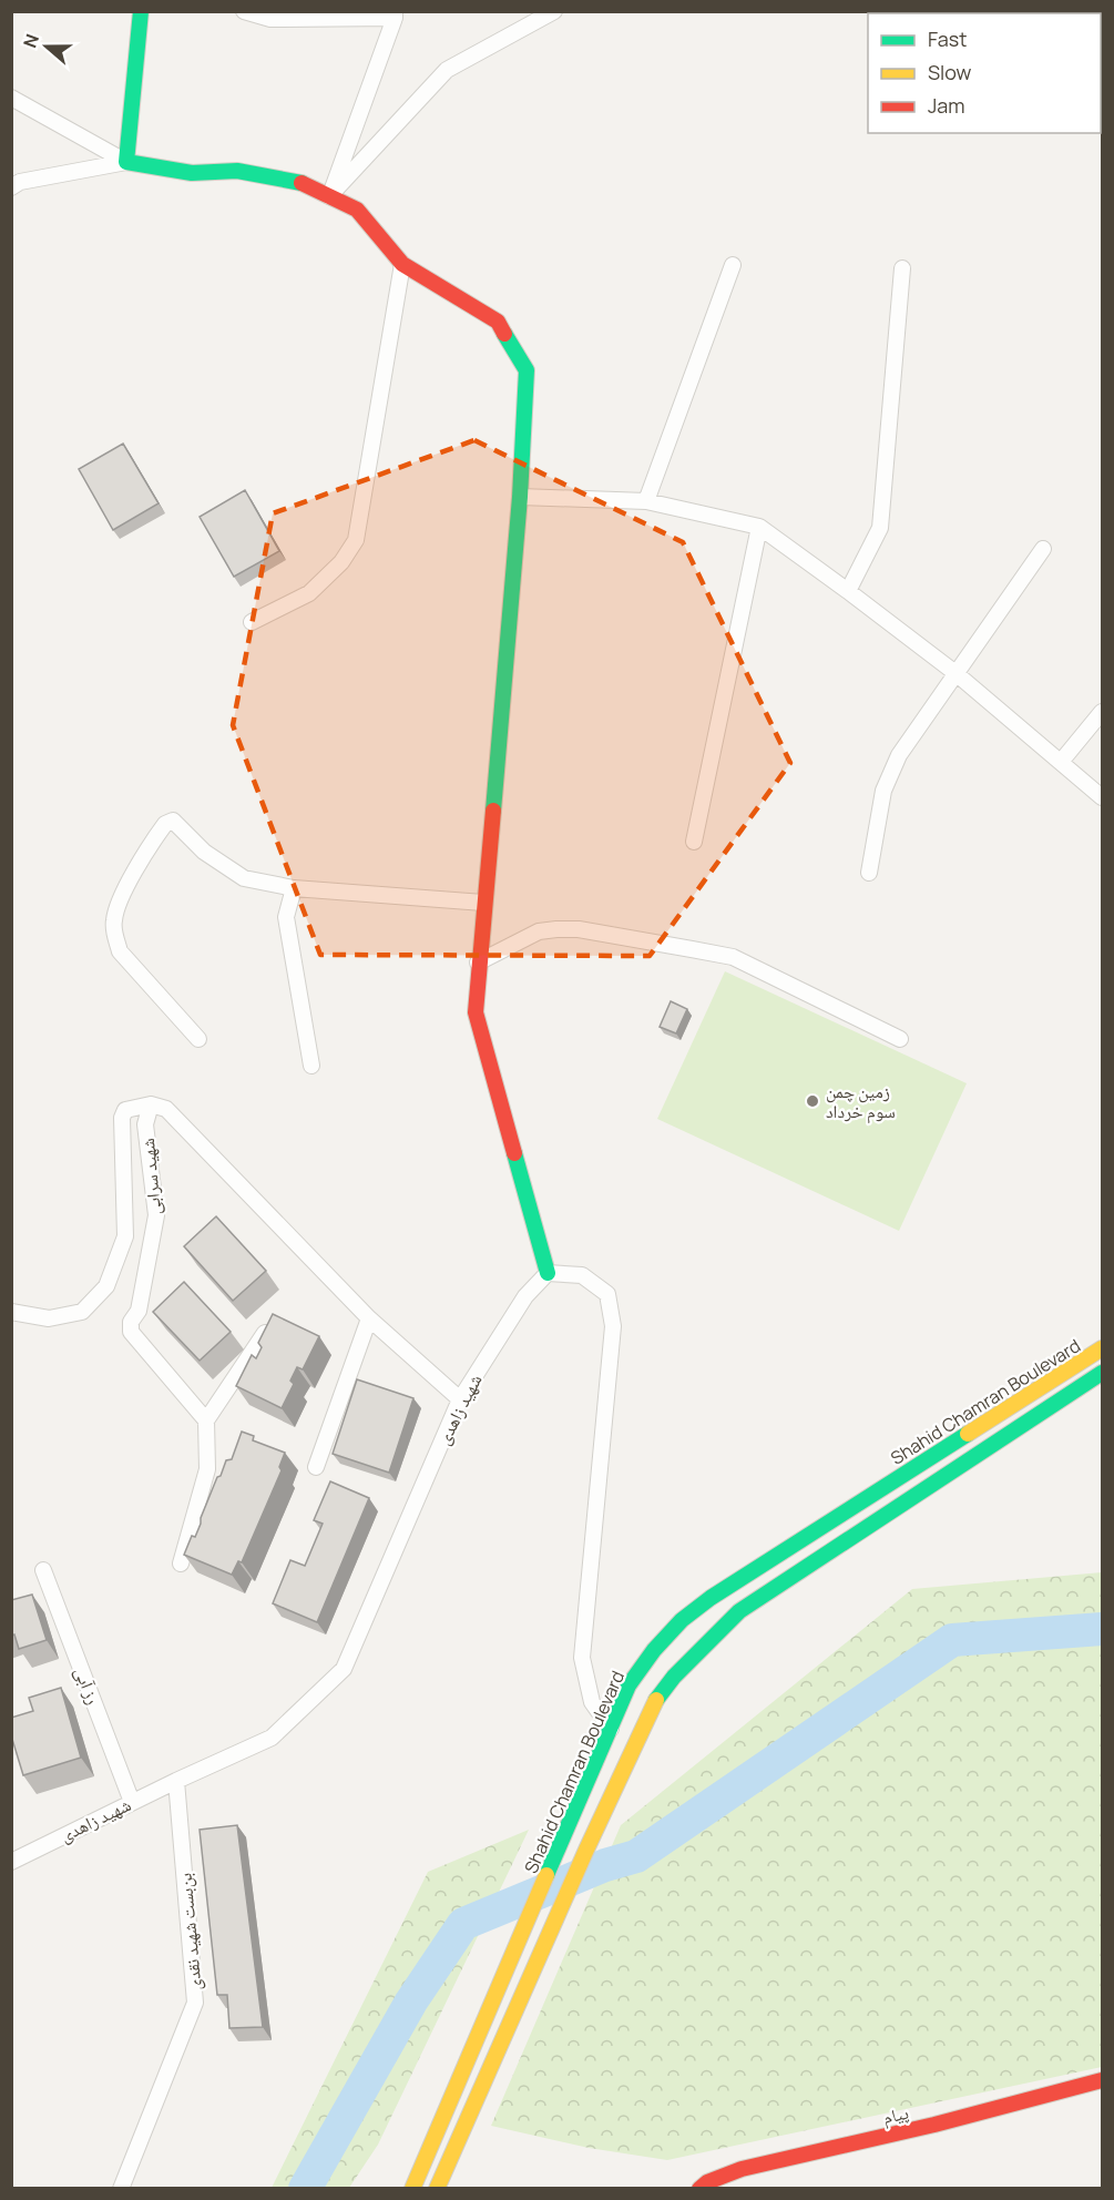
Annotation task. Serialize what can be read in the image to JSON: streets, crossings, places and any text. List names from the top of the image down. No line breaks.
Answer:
{"streets":{"main road":["Shahid Chamran Boulevard","پیام"],"street":["شهید سرابی","شهید زاهدی","رز آبی","بن‌بست شهید نقدی"]},"crossings":[["شهید سرابی","شهید زاهدی"],["شهید زاهدی","رز آبی"],["شهید زاهدی","بن‌بست شهید نقدی"]],"places":["زمین چمن سوم خرداد"],"legend":["Fast","Slow","Jam"],"north":"left"}
